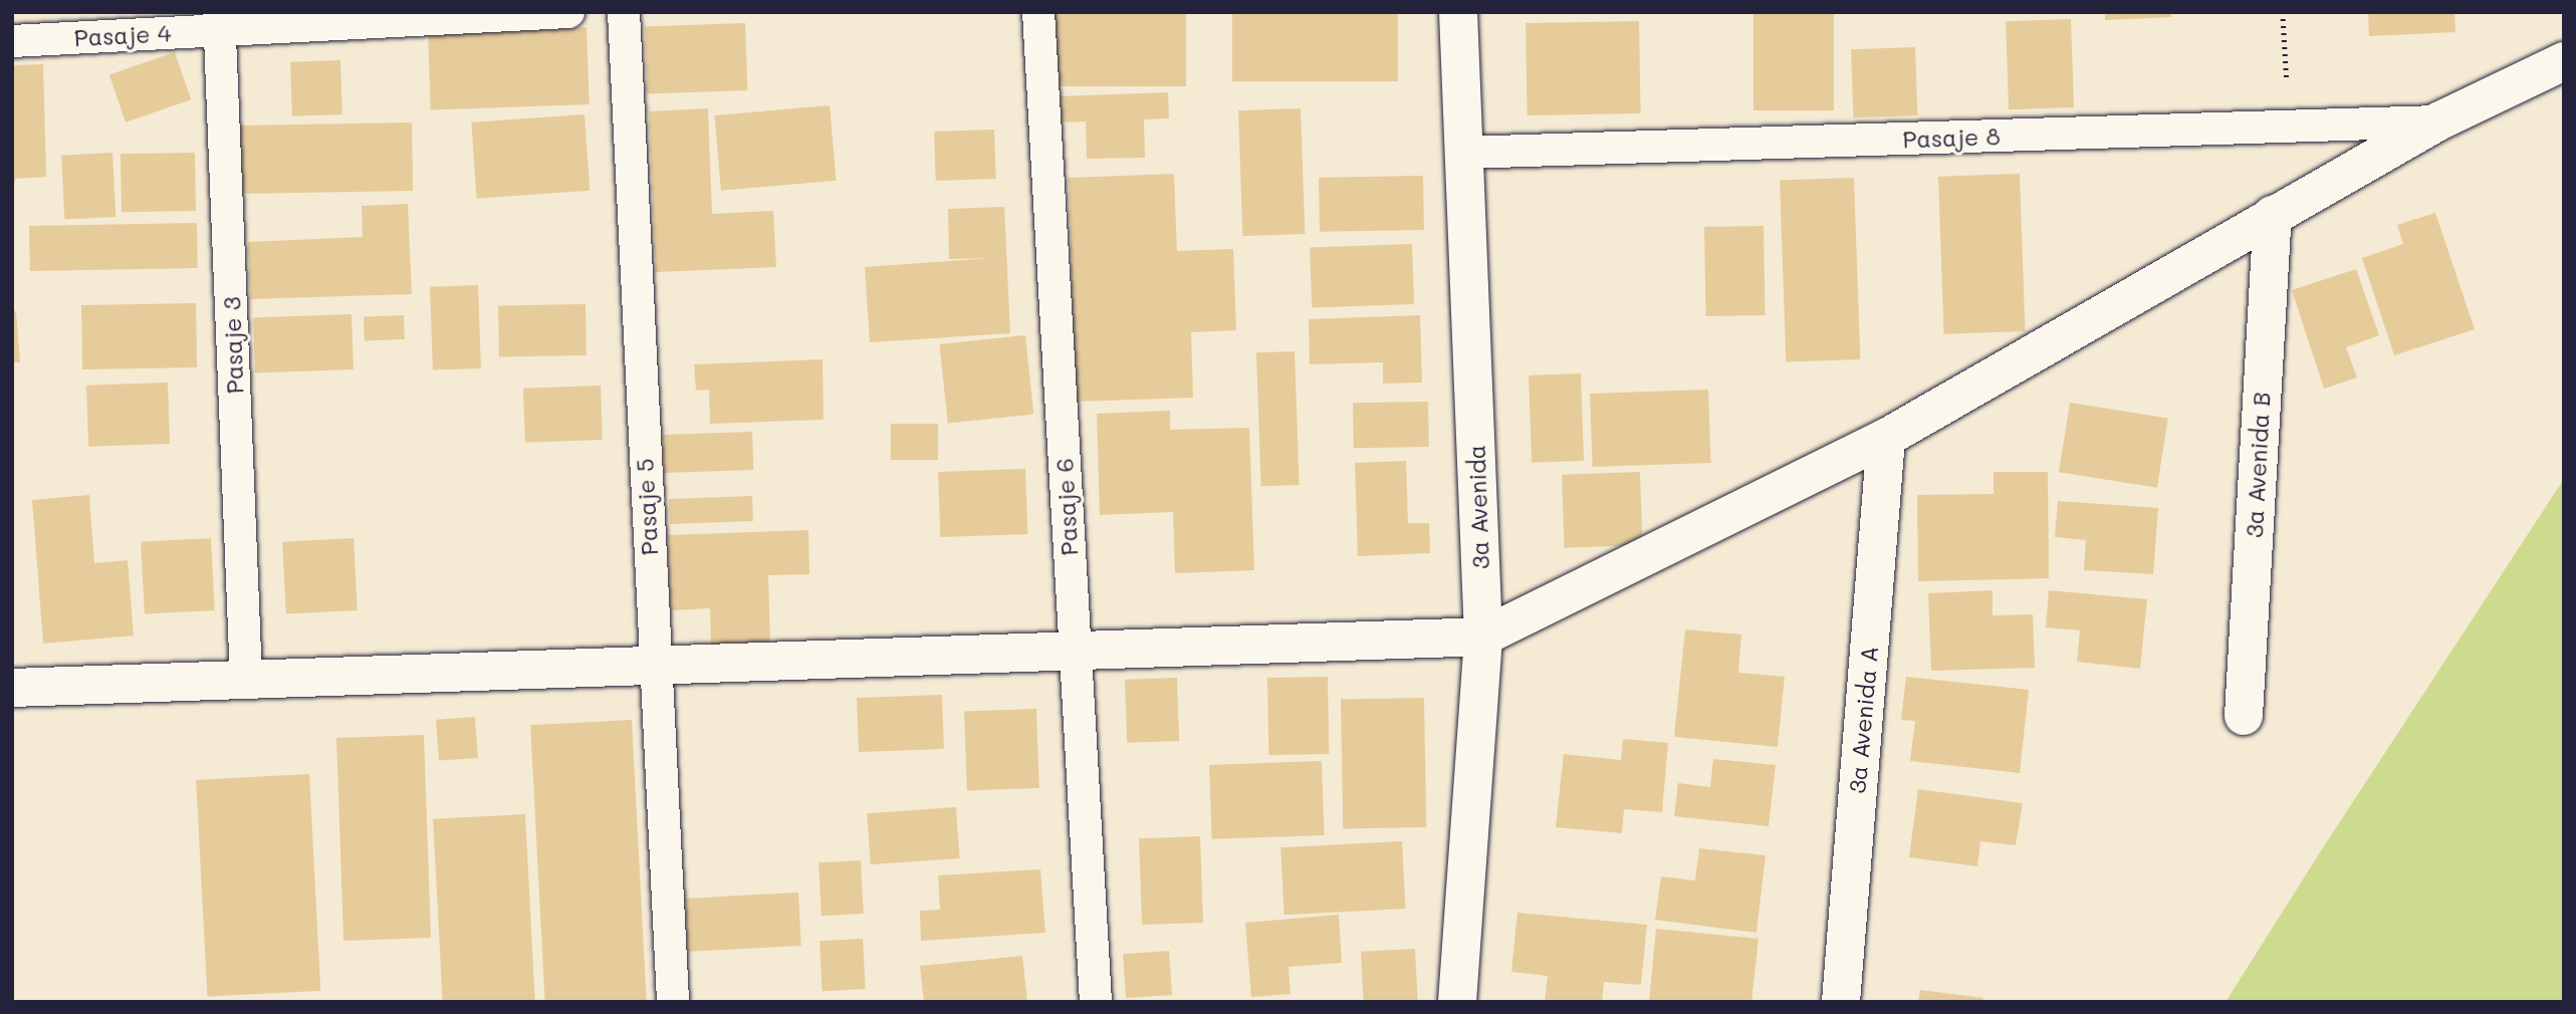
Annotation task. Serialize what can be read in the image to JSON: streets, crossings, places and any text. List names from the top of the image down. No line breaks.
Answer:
{"streets":{"street":["3a Avenida B","3a Avenida","3a Avenida A"],"lane":["Pasaje 4","Pasaje 8","Pasaje 3","Pasaje 5","Pasaje 6"]},"crossings":[["Pasaje 4","Pasaje 3"],["Pasaje 8","3a Avenida"]]}
